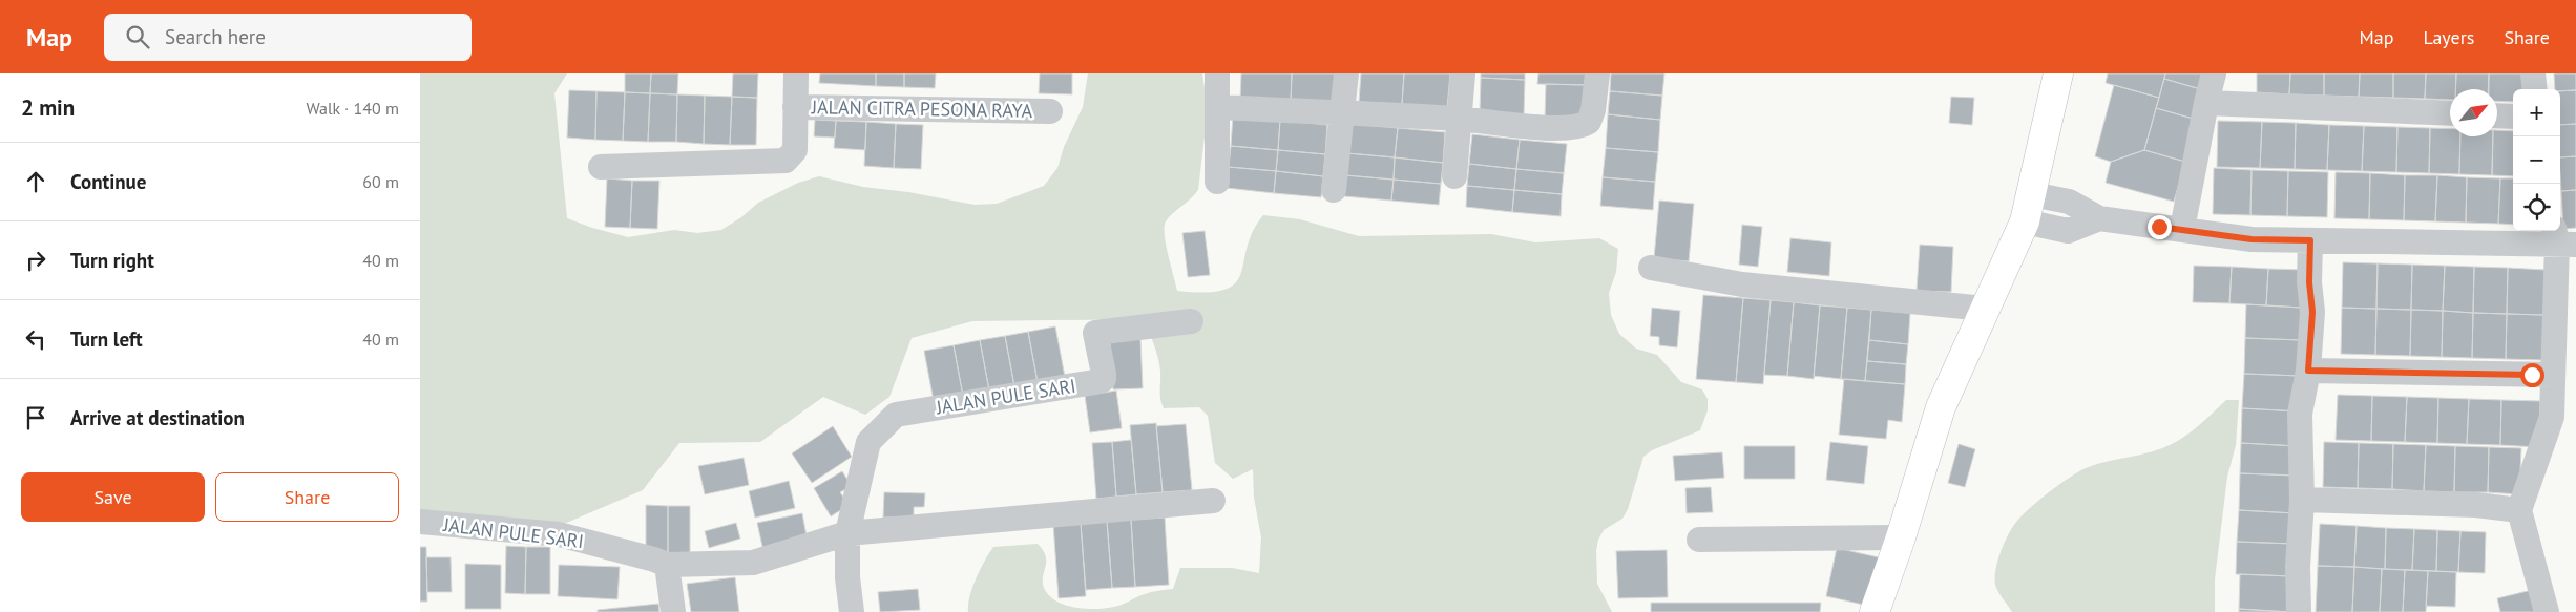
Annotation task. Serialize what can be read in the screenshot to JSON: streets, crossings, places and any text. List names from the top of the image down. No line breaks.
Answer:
{"streets":{"street":["JALAN CITRA PESONA RAYA","JALAN PULE SARI"]},"north":"top right","page":{"header":"Map","search":"Search here","nav":["Map","Layers","Share"],"heading":["2 min","Walk · 140 m"],"map_buttons":["+","−"],"list":[["Continue","60 m"],["Turn right","40 m"],["Turn left","40 m"],"Arrive at destination"],"buttons":["Save","Share"]}}
